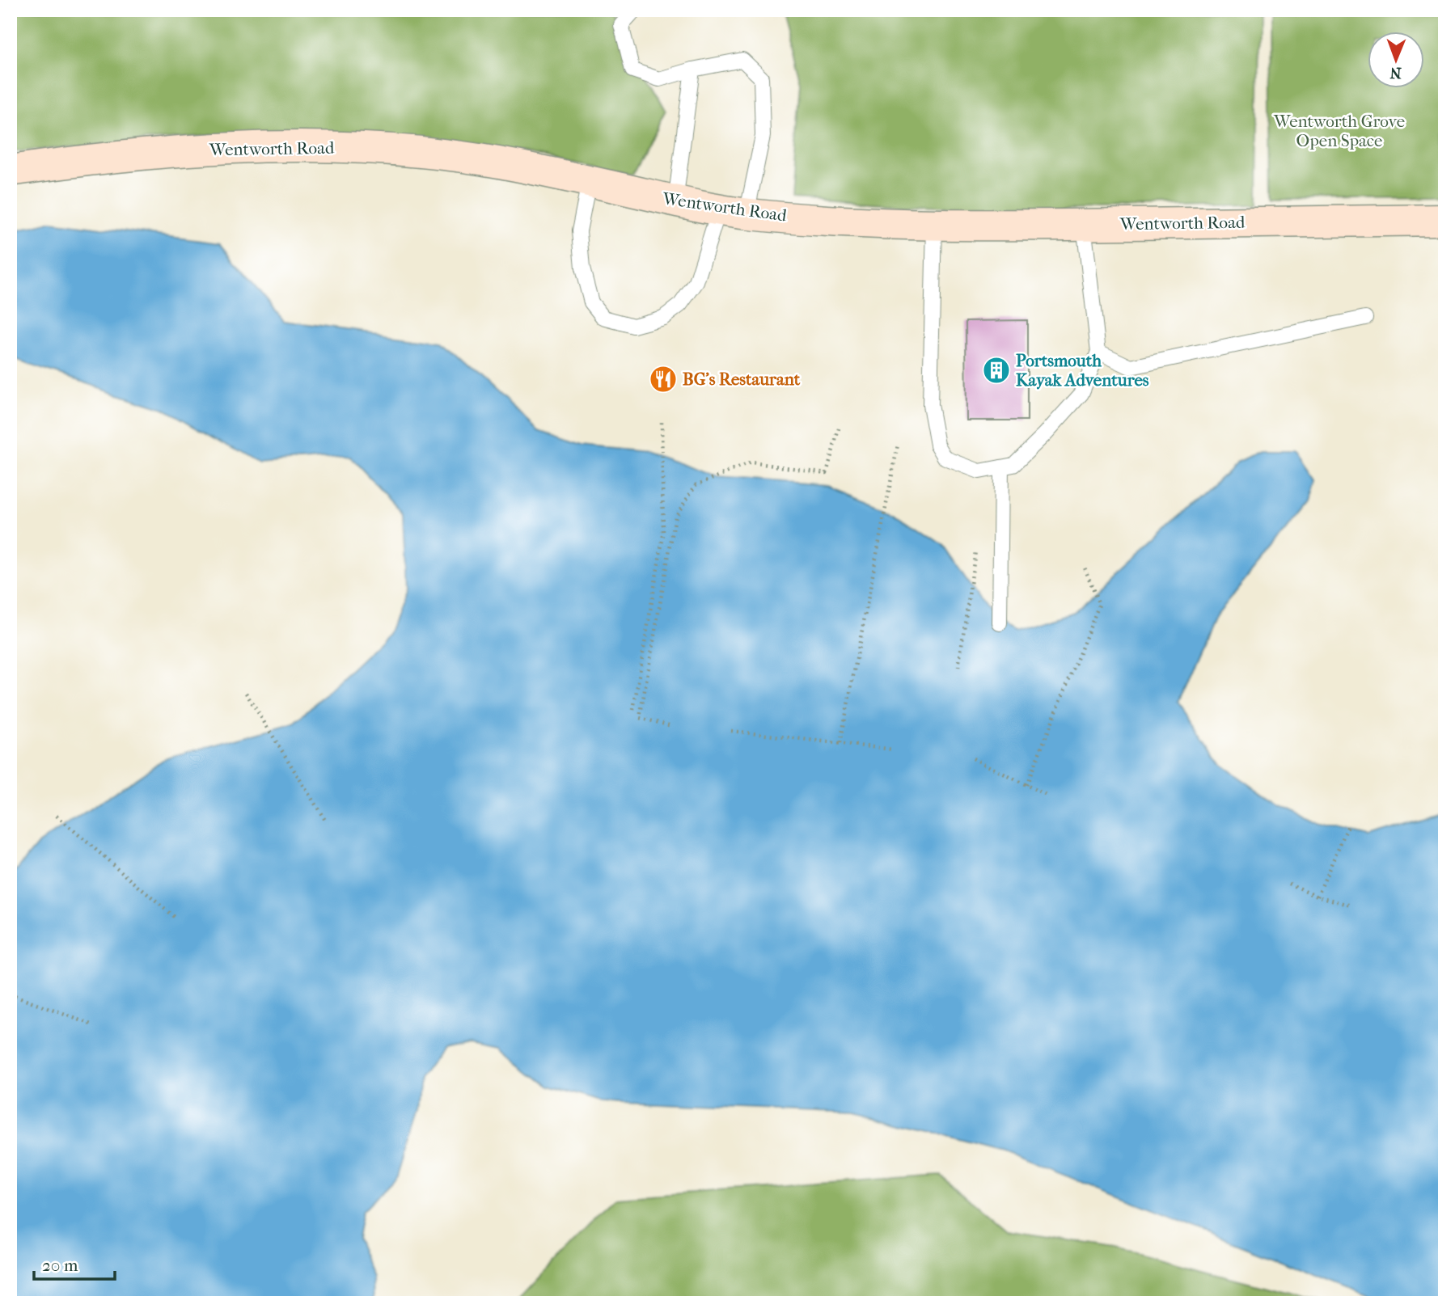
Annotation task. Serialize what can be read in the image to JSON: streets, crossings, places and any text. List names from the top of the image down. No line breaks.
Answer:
{"streets":{"main road":["Wentworth Road"]},"parks":["Wentworth Grove Open Space"],"places":{"building":["Portsmouth Kayak Adventures"],"restaurant":["BG's Restaurant"]},"scale_bar":"20 m","north":"bottom"}
